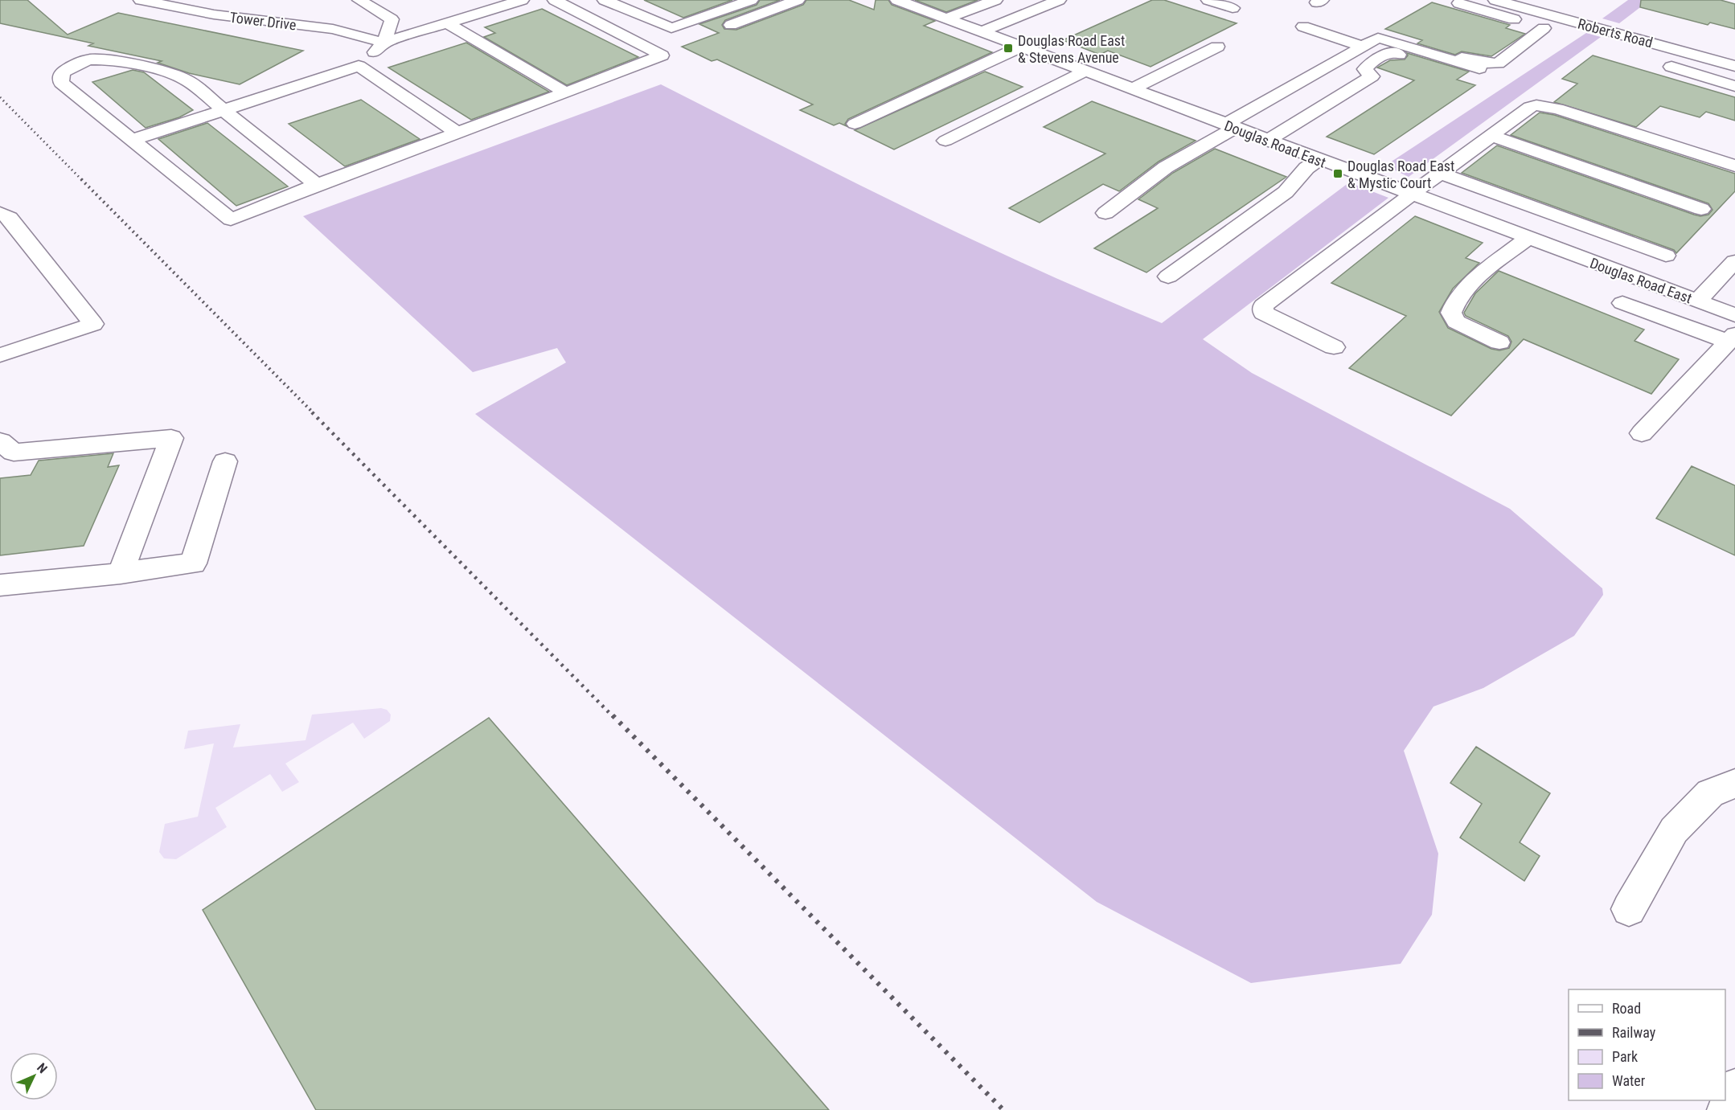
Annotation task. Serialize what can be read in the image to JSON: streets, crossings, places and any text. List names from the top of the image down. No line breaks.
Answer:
{"streets":{"street":["Tower Drive","Roberts Road","Douglas Road East"]},"places":{"transit":["Douglas Road East & Stevens Avenue","Douglas Road East & Mystic Court"]},"legend":["Road","Railway","Park","Water"],"north":"top right"}
